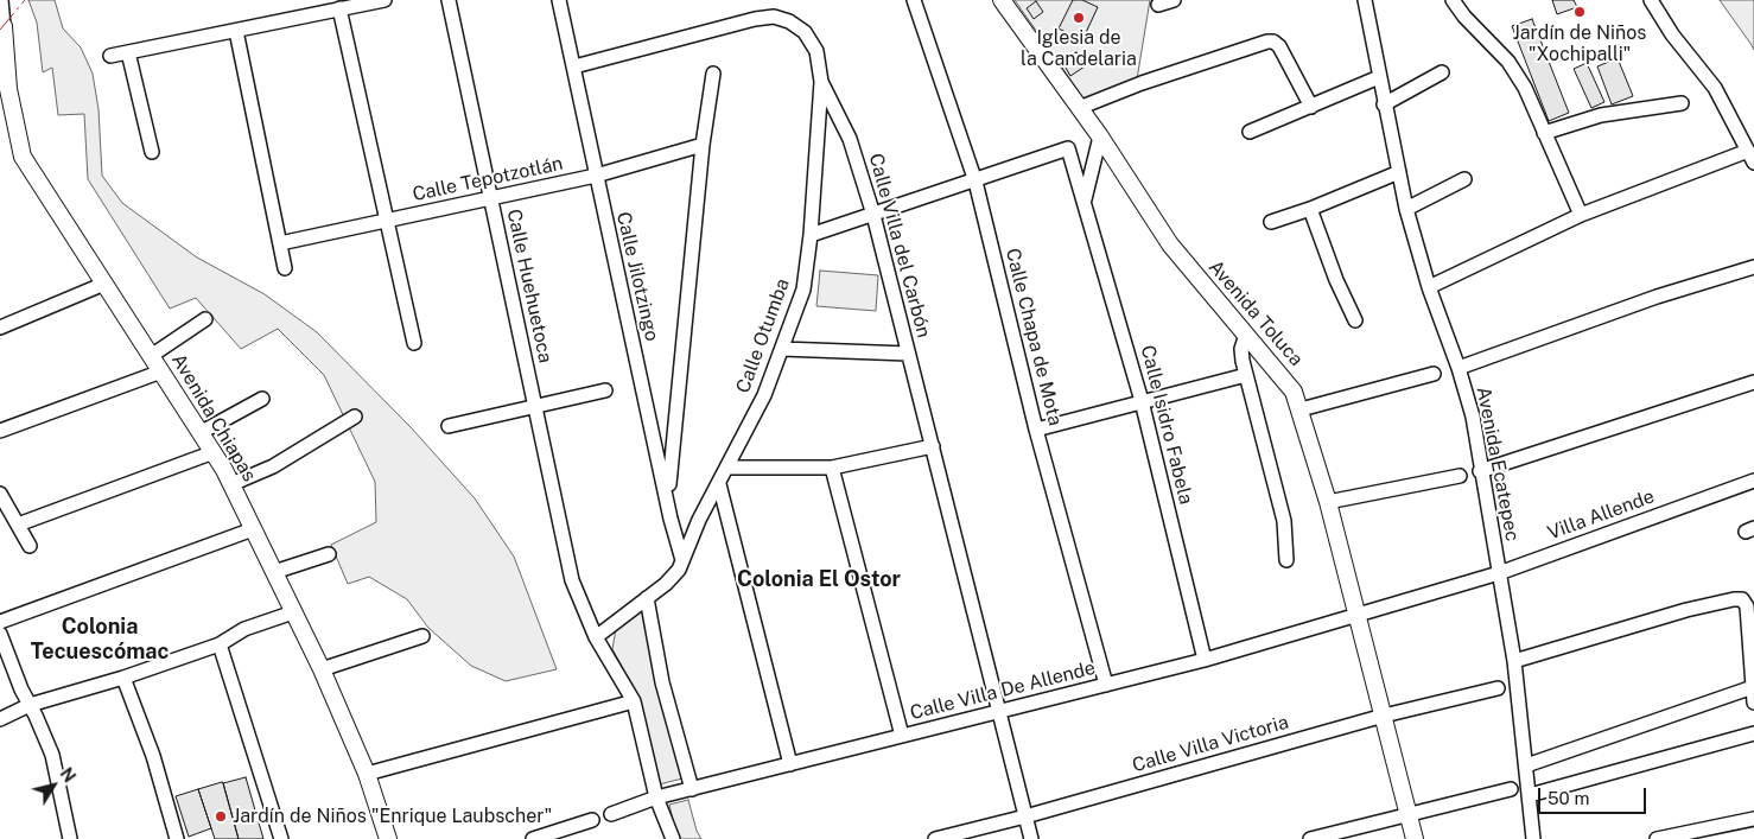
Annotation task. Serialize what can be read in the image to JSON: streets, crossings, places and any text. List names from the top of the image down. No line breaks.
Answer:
{"streets":{"street":["Calle Tepotzotlán","Calle Villa del Carbón","Calle Jilotzingo","Calle Huehuetoca","Avenida Toluca","Calle Otumba","Calle Chapa de Mota","Avenida Chiapas","Calle Isidro Fabela","Avenida Ecatepec","Villa Allende","Calle Villa De Allende","Calle Villa Victoria"]},"crossings":[["Calle Tepotzotlán","Calle Jilotzingo"],["Calle Tepotzotlán","Calle Huehuetoca"],["Calle Villa del Carbón","Calle Jilotzingo"],["Calle Villa del Carbón","Calle Otumba"],["Calle Villa del Carbón","Calle Villa De Allende"],["Calle Villa del Carbón","Calle Villa Victoria"],["Calle Jilotzingo","Calle Otumba"],["Calle Huehuetoca","Calle Otumba"],["Avenida Toluca","Calle Isidro Fabela"],["Avenida Toluca","Villa Allende"],["Avenida Toluca","Calle Villa De Allende"],["Avenida Toluca","Calle Villa Victoria"],["Calle Chapa de Mota","Calle Isidro Fabela"],["Calle Chapa de Mota","Calle Villa De Allende"],["Calle Isidro Fabela","Calle Villa De Allende"],["Avenida Ecatepec","Villa Allende"],["Villa Allende","Calle Villa De Allende"]],"districts":["Colonia El Ostor","Colonia Tecuescómac"],"places":["Jardín de Niños \"Xochipalli\"","Iglesia de la Candelaria","Jardín de Niños \"Enrique Laubscher\""],"scale_bar":"50 m","north":"top right"}
